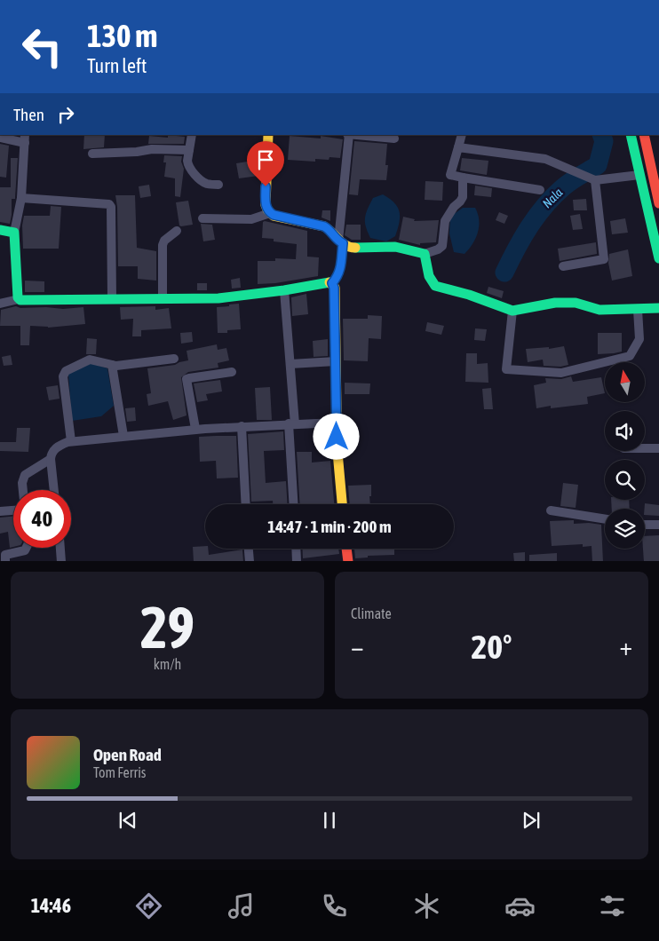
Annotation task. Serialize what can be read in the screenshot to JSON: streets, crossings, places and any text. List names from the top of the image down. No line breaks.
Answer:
{"water":["Nala"],"north":"top","page":{"turn":["130 m","Turn left"],"then":"Then","limit":"40","trip":"14:47 · 1 min · 200 m","tile":[["29","km/h"],"Climate"],"heat":["−","20°","+"],"song":["Open Road","Tom Ferris"],"tabs":"14:46"}}
